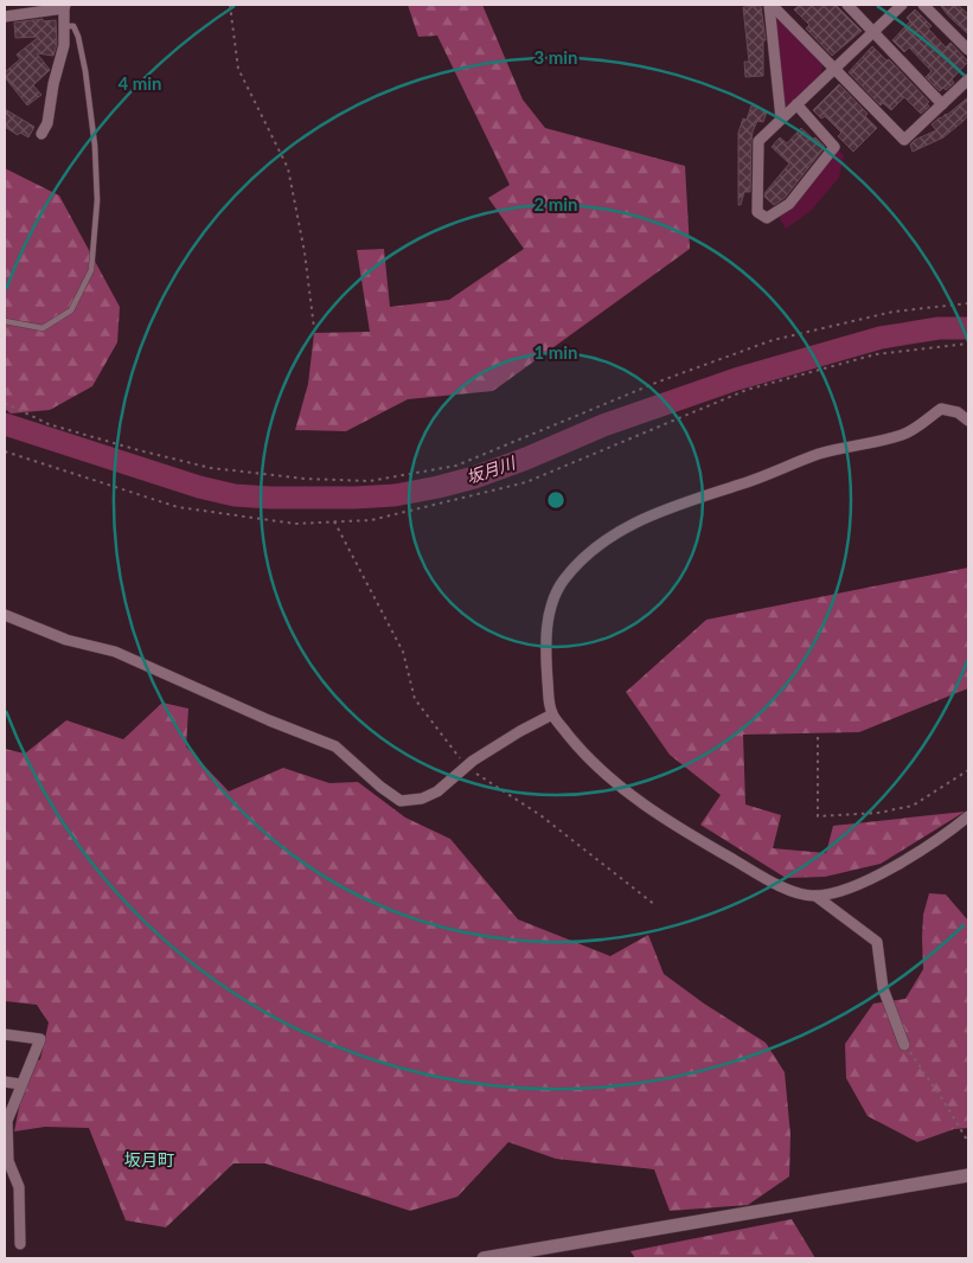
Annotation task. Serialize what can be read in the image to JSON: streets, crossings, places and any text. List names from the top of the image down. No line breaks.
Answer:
{"districts":["坂月町"],"water":["坂月川"],"rings":["3 min","4 min","2 min","1 min"]}
